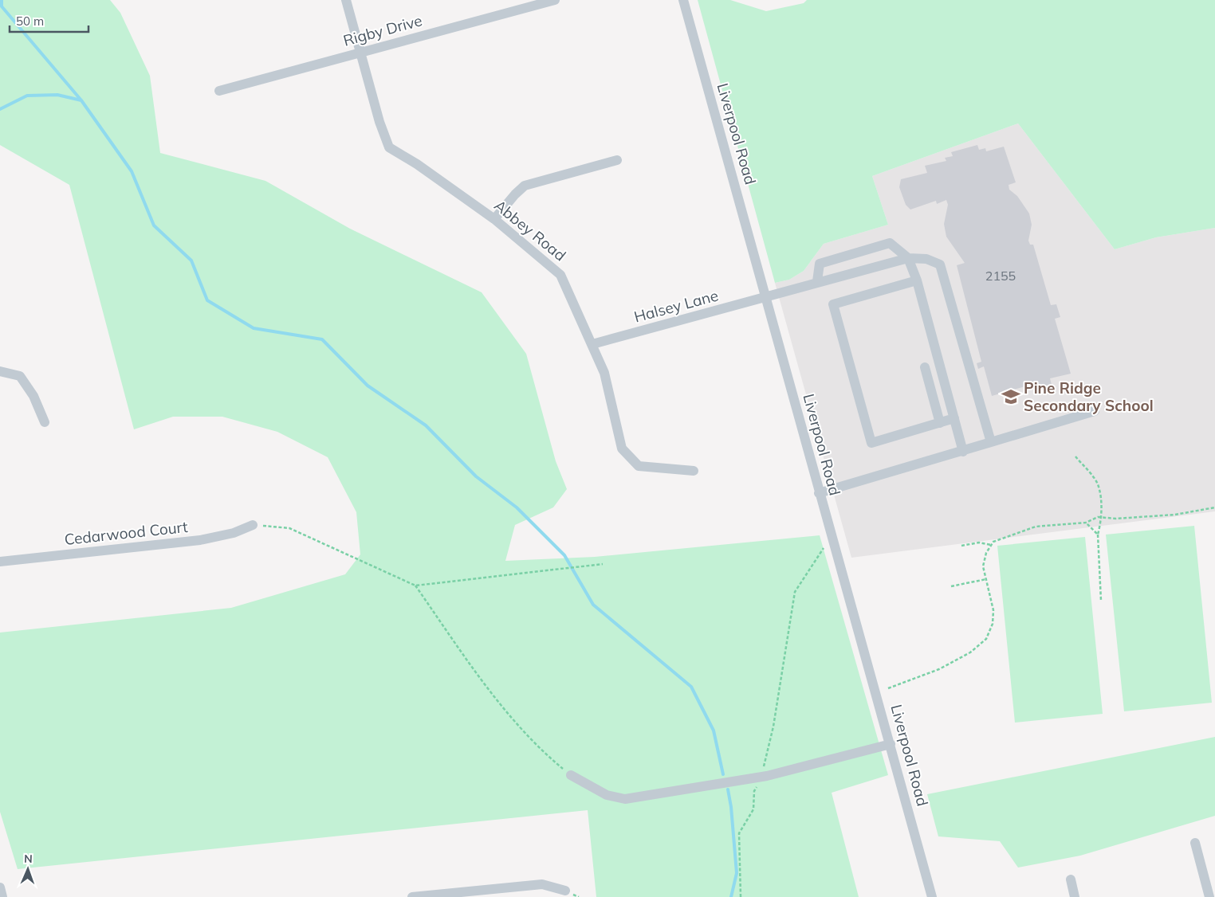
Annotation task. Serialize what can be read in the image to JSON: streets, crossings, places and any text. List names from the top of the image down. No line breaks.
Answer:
{"streets":{"street":["Rigby Drive","Liverpool Road","Abbey Road","Halsey Lane","Cedarwood Court"]},"crossings":[["Rigby Drive","Abbey Road"],["Liverpool Road","Halsey Lane"],["Abbey Road","Halsey Lane"]],"places":{"school or university":["Pine Ridge Secondary School"]},"house_numbers":["2155"],"scale_bar":"50 m","north":"top"}
